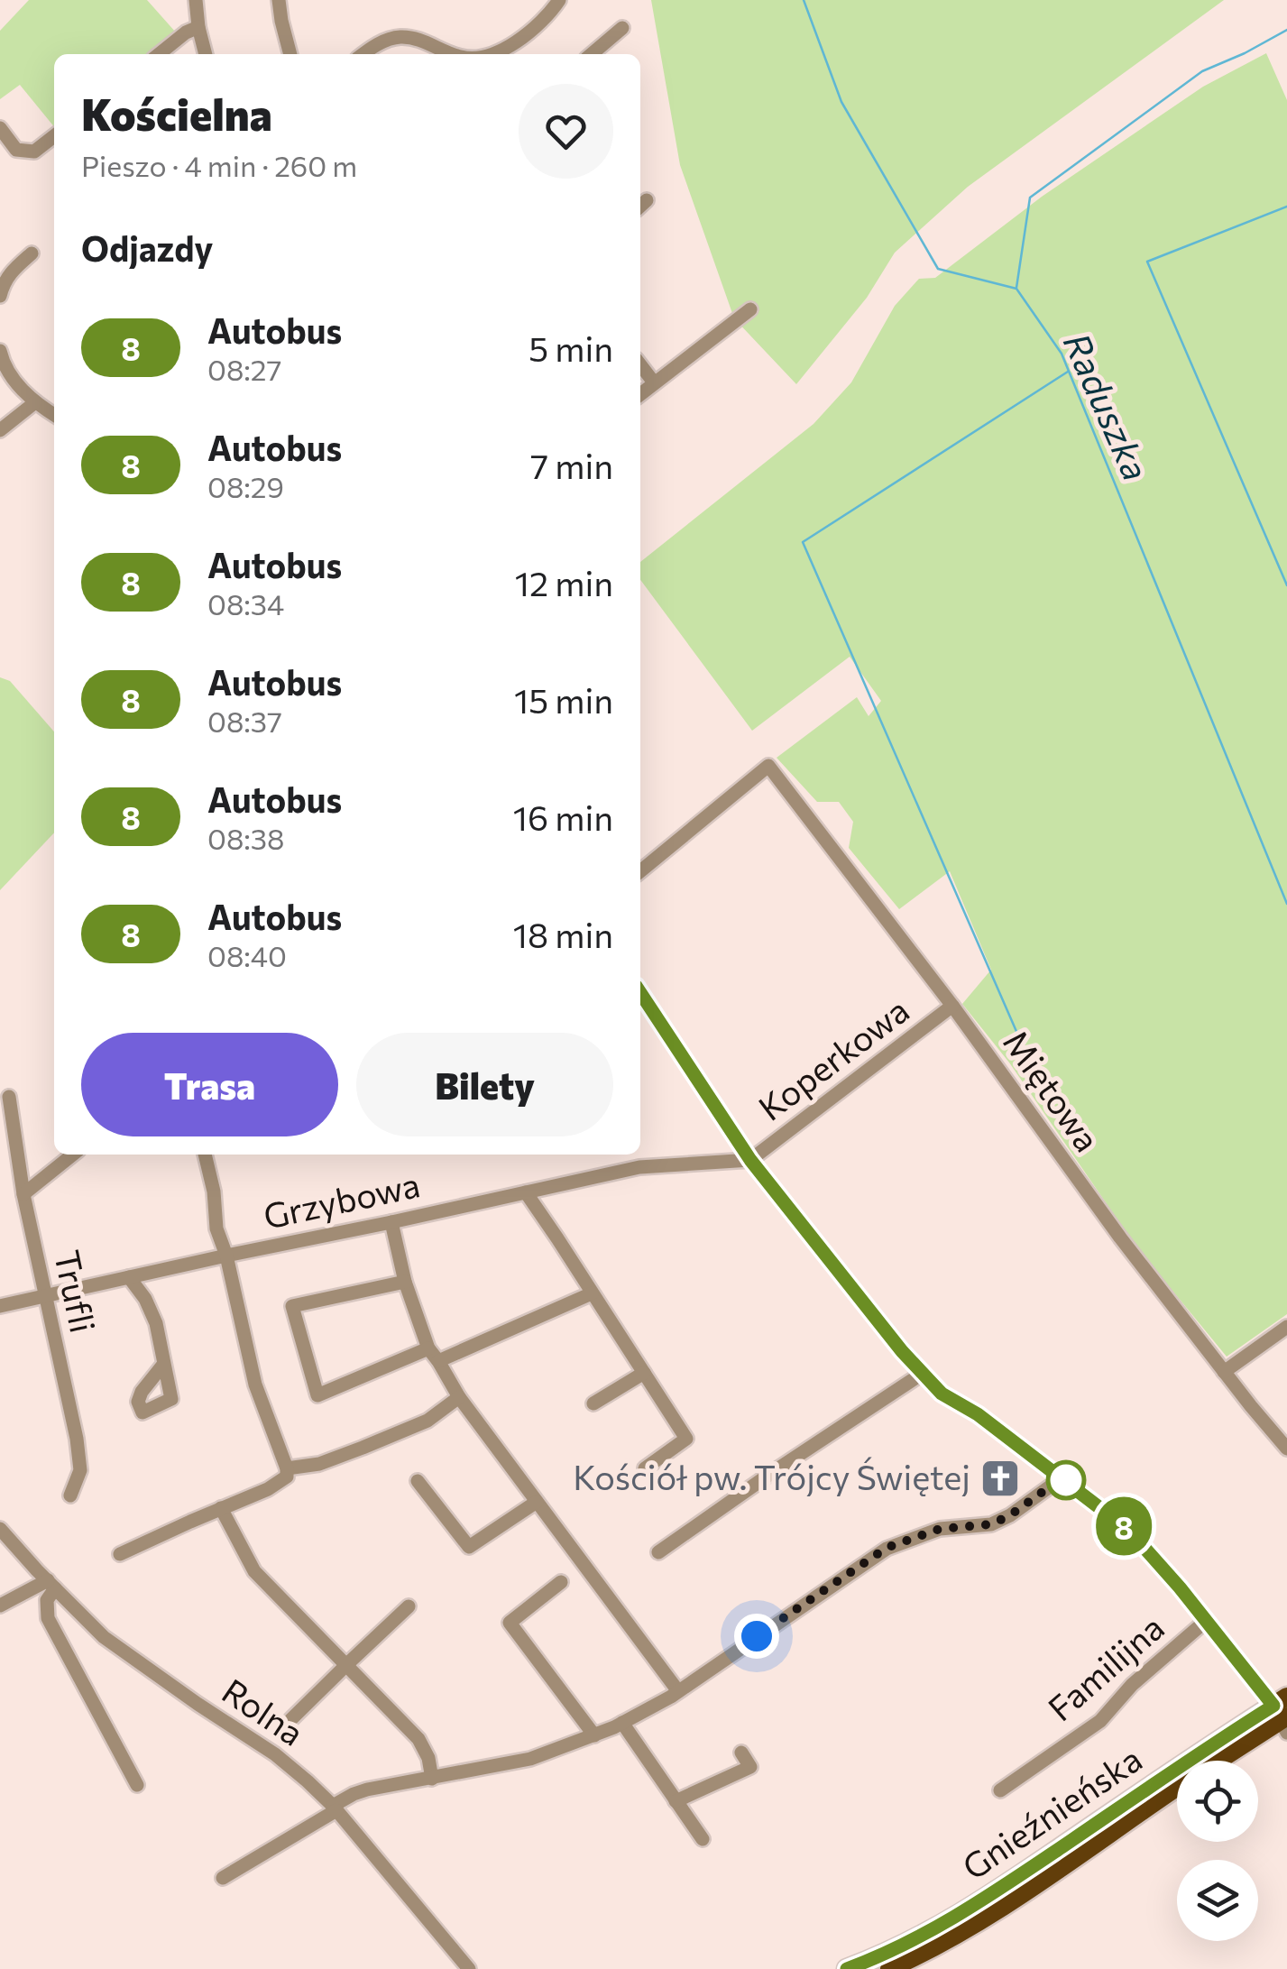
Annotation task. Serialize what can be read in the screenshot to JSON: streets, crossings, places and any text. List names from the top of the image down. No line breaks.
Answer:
{"streets":{"main road":["Gnieźnieńska"],"street":["Koperkowa","Miętowa","Grzybowa","Trufli","Familijna","Rolna"]},"crossings":[["Koperkowa","Miętowa"],["Koperkowa","Grzybowa"],["Grzybowa","Trufli"]],"water":["Raduszka"],"places":{"church":["Kościół pw. Trójcy Świętej"]},"lines":["bus line 8"],"page":{"on_map":"8","heading":[["Kościelna","Pieszo · 4 min · 260 m"],"Odjazdy"],"list":[{"mark":"8","name":"Autobus","note":"08:27","value":"5 min"},{"mark":"8","name":"Autobus","note":"08:29","value":"7 min"},{"mark":"8","name":"Autobus","note":"08:34","value":"12 min"},{"mark":"8","name":"Autobus","note":"08:37","value":"15 min"},{"mark":"8","name":"Autobus","note":"08:38","value":"16 min"},{"mark":"8","name":"Autobus","note":"08:40","value":"18 min"}],"buttons":["Trasa","Bilety"]}}
